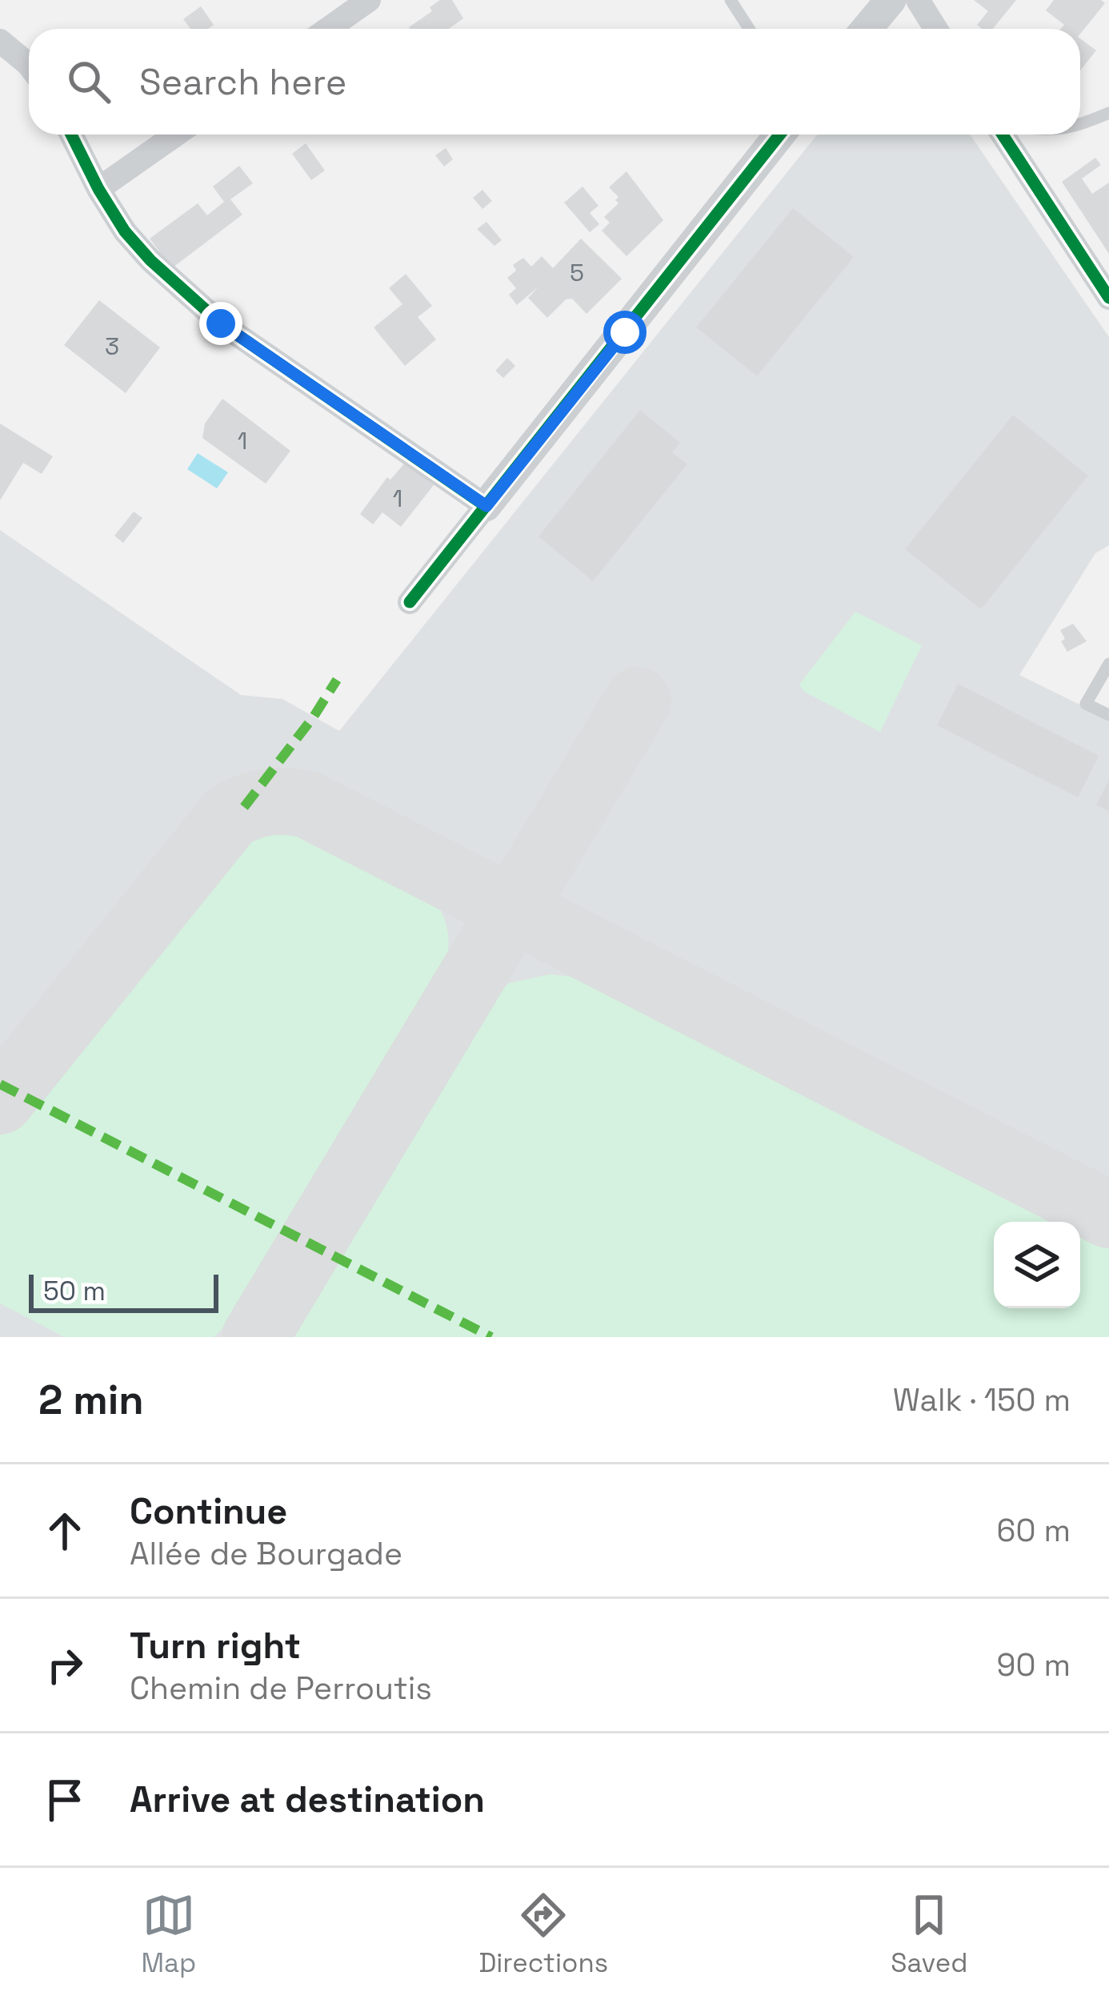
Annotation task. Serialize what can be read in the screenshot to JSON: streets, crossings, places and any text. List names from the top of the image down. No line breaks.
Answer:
{"house_numbers":["5","3","1","1"],"scale_bar":"50 m","page":{"search":"Search here","scale":"50 m","heading":["2 min","Walk · 150 m"],"list":[["Continue","Allée de Bourgade","60 m"],["Turn right","Chemin de Perroutis","90 m"],"Arrive at destination"],"nav":["Map","Directions","Saved"]}}
